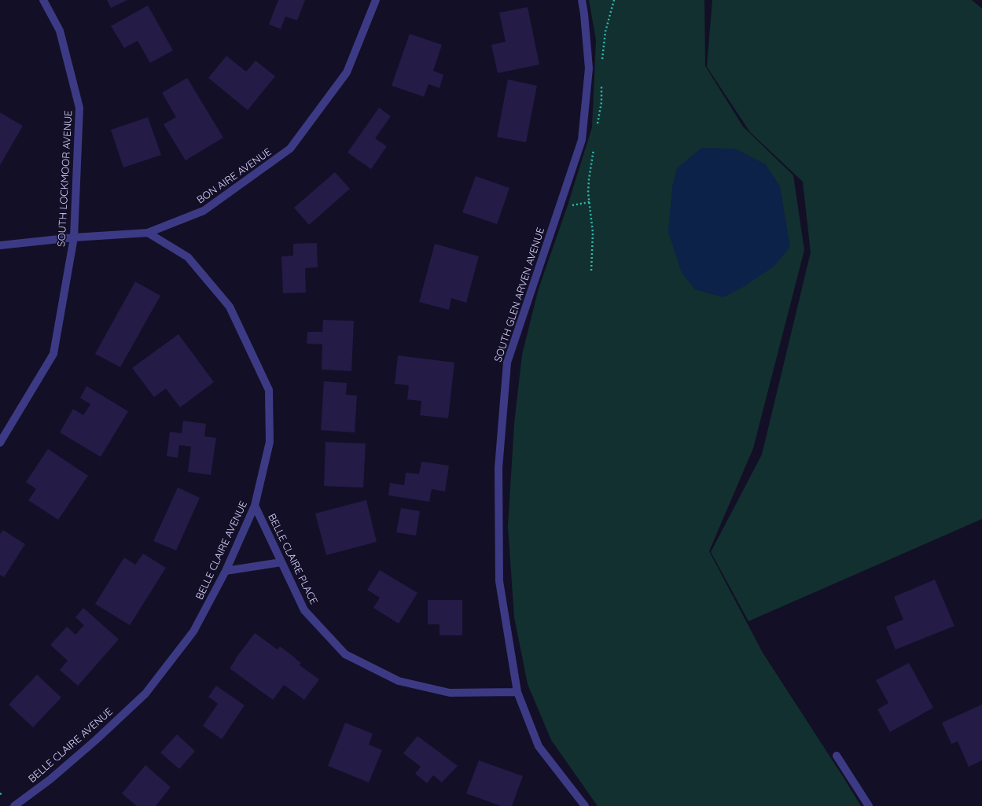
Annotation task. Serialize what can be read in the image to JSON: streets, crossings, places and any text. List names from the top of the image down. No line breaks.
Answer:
{"streets":{"street":["BON AIRE AVENUE","SOUTH LOCKMOOR AVENUE","SOUTH GLEN ARVEN AVENUE","BELLE CLAIRE AVENUE","BELLE CLAIRE PLACE"]},"crossings":[["BON AIRE AVENUE","SOUTH LOCKMOOR AVENUE"],["BON AIRE AVENUE","BELLE CLAIRE AVENUE"],["SOUTH GLEN ARVEN AVENUE","BELLE CLAIRE PLACE"],["BELLE CLAIRE AVENUE","BELLE CLAIRE PLACE"]]}
